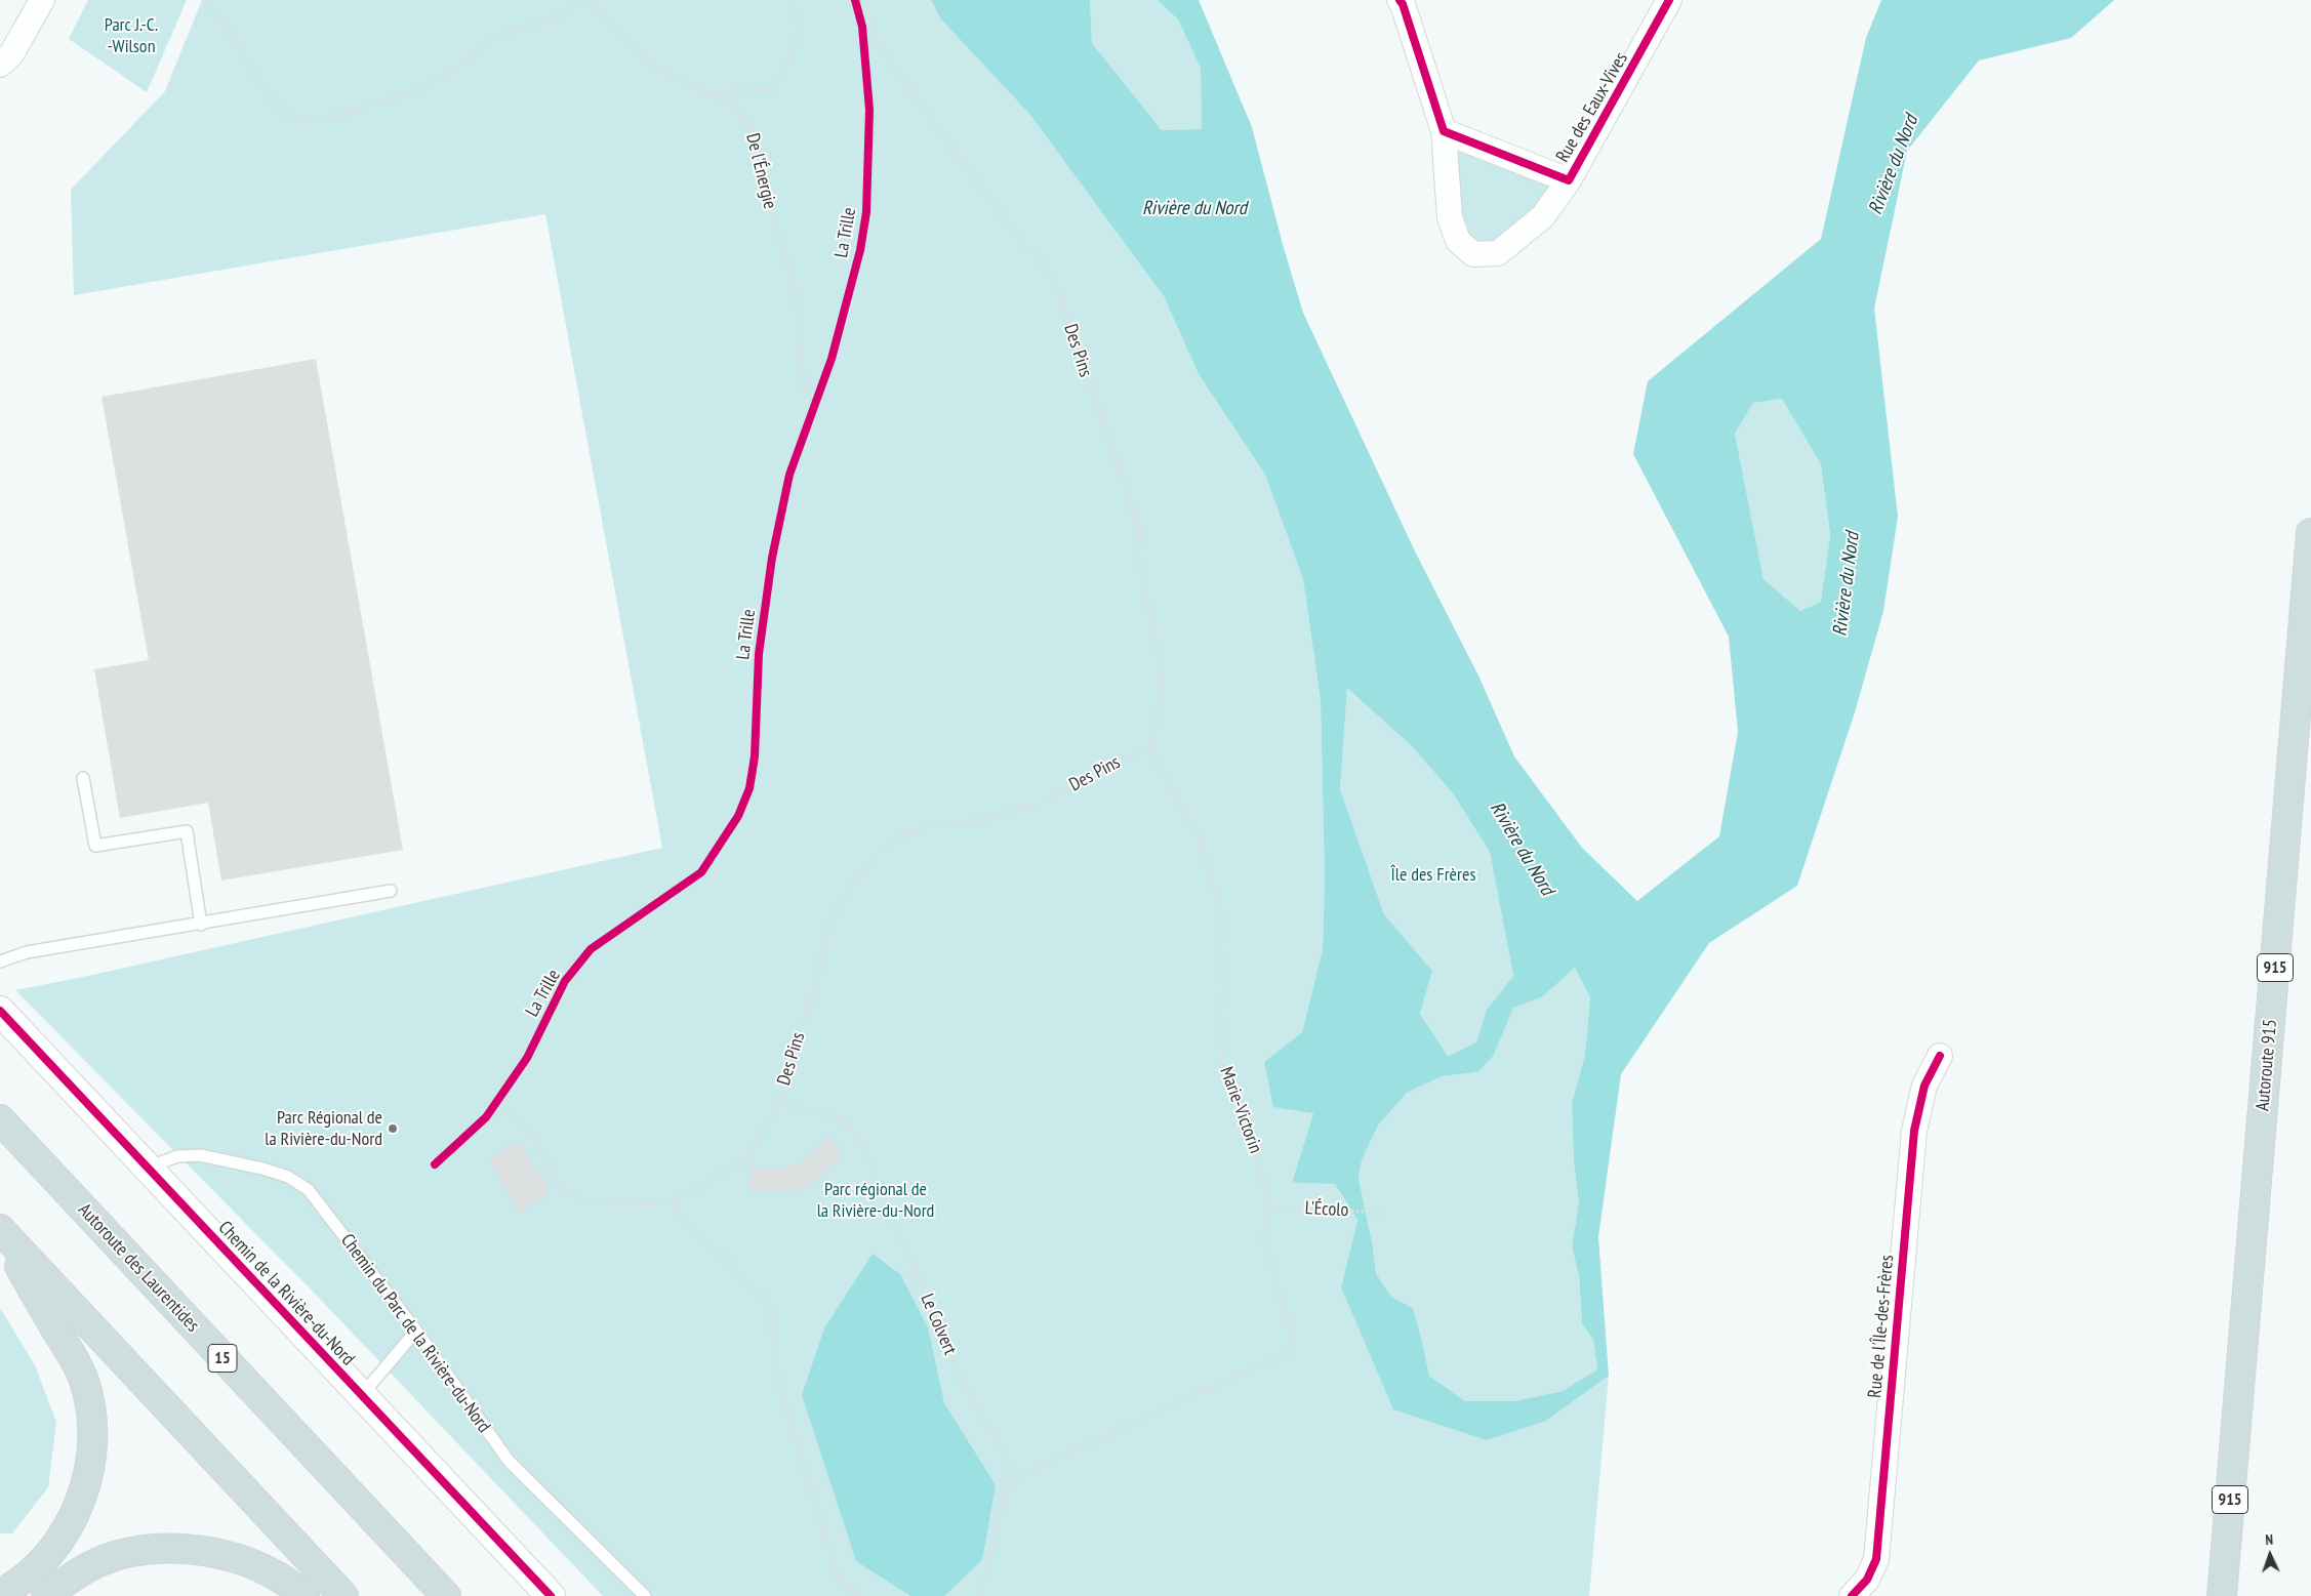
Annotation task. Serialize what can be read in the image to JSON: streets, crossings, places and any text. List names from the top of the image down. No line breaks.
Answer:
{"streets":{"highway":["915","Autoroute 915","Autoroute des Laurentides","15"],"street":["Rue des Eaux-Vives","Chemin de la Rivière-du-Nord","Rue de l'Île-des-Frères"],"lane":["Chemin du Parc de la Rivière-du-Nord"],"path":["De l'Énergie","Des Pins","Marie-Victorin","L'Écolo","Le Colvert"],"cycle path":["La Trille"]},"crossings":[["Des Pins","Marie-Victorin"],["Des Pins","Le Colvert"],["Marie-Victorin","L'Écolo"],["Marie-Victorin","Le Colvert"],["Chemin de la Rivière-du-Nord","Chemin du Parc de la Rivière-du-Nord"]],"water":["Rivière du Nord"],"parks":["Parc J.-C. -Wilson","Île des Frères","Parc régional de la Rivière-du-Nord"],"places":["Parc Régional de la Rivière-du-Nord"],"north":"top"}
